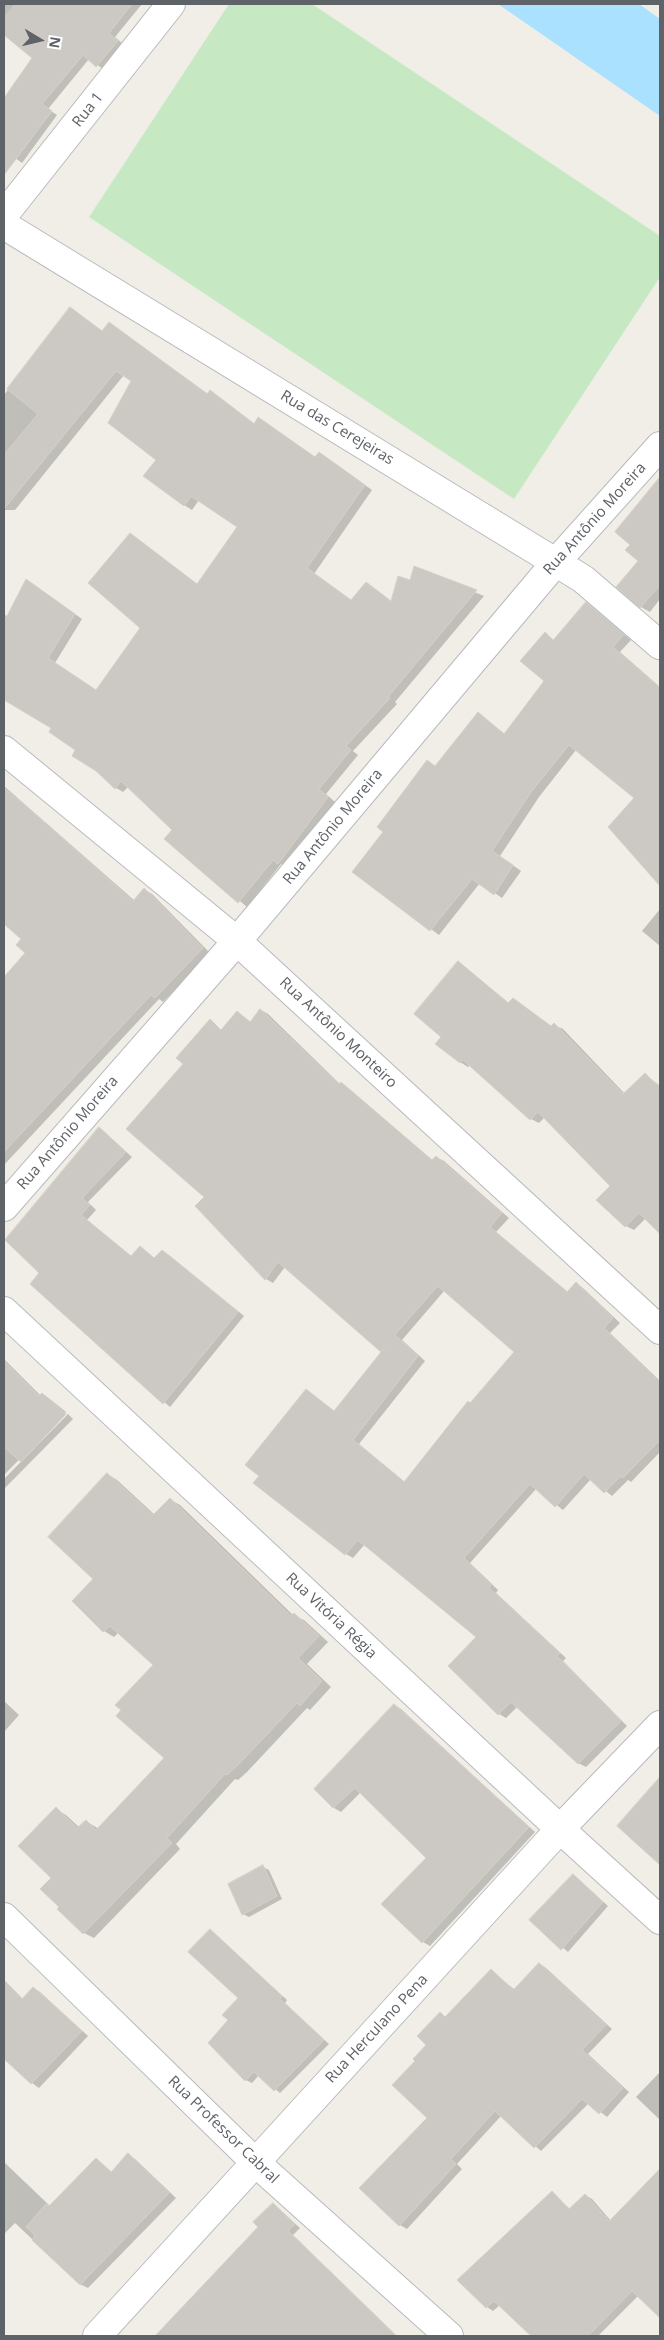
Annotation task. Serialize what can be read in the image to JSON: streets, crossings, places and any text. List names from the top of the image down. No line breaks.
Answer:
{"streets":{"street":["Rua 1","Rua das Cerejeiras","Rua Antônio Moreira","Rua Antônio Monteiro","Rua Vitória Régia","Rua Herculano Pena","Rua Professor Cabral"]},"crossings":[["Rua das Cerejeiras","Rua Antônio Moreira"],["Rua Antônio Moreira","Rua Antônio Monteiro"],["Rua Vitória Régia","Rua Herculano Pena"],["Rua Herculano Pena","Rua Professor Cabral"]],"north":"right"}
